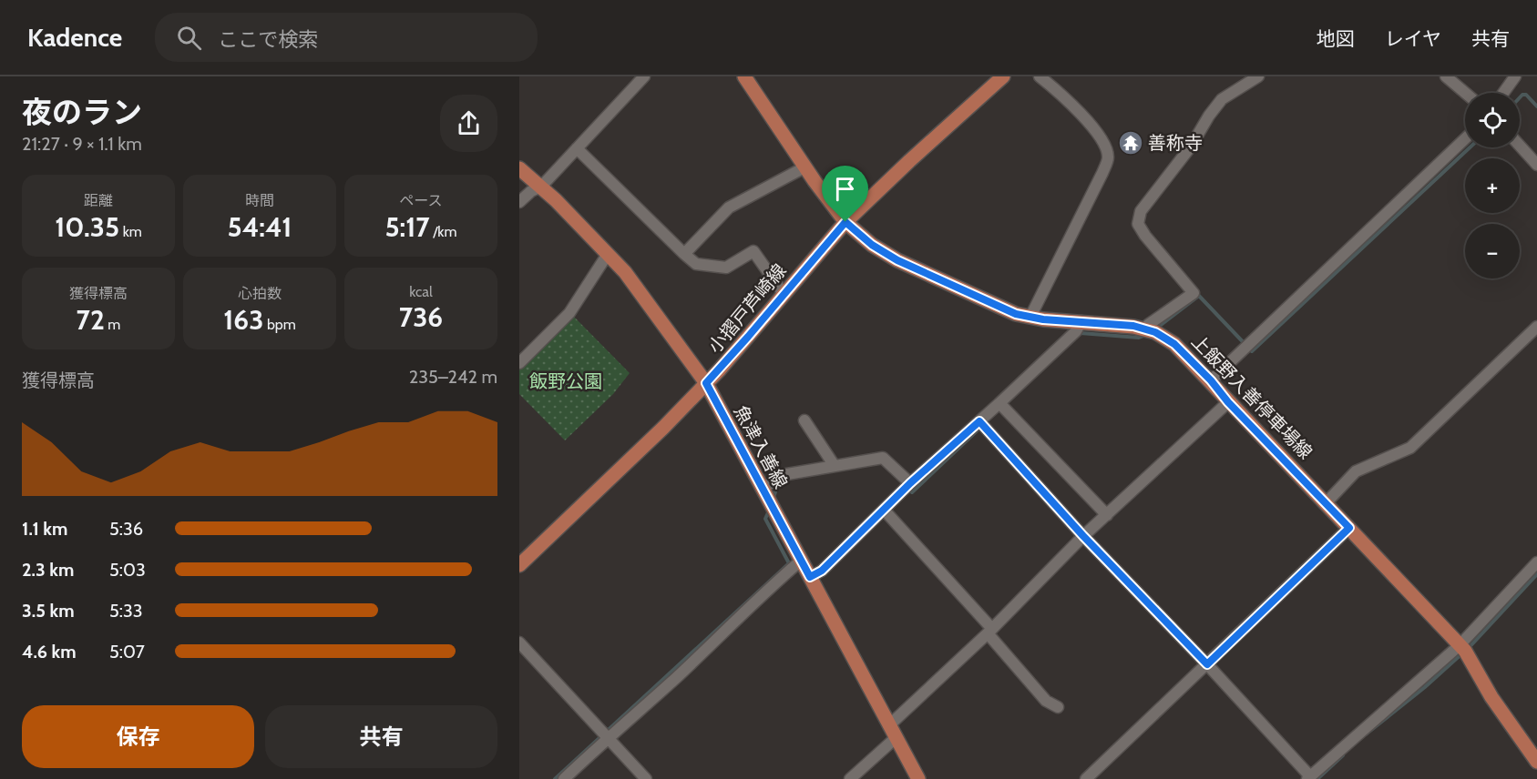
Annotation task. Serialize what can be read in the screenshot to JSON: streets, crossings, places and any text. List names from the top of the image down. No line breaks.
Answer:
{"streets":{"main road":["小摺戸芦崎線","上飯野入善停車場線","魚津入善線"]},"crossings":[["小摺戸芦崎線","上飯野入善停車場線"],["小摺戸芦崎線","魚津入善線"]],"parks":["飯野公園"],"places":{"temple":["善称寺"]},"page":{"header":"Kadence","search":"ここで検索","nav":["地図","レイヤ","共有"],"heading":["夜のラン","21:27 · 9 × 1.1 km"],"map_buttons":["+","−"],"stats":[["距離","10.35 km"],["時間","54:41"],["ペース","5:17 /km"],["獲得標高","72 m"],["心拍数","163 bpm"],["kcal","736"]],"chart":["獲得標高","235–242 m"],"list":[{"name":"1.1 km","note":"5:36"},{"name":"2.3 km","note":"5:03"},{"name":"3.5 km","note":"5:33"},{"name":"4.6 km","note":"5:07"}],"buttons":["保存","共有"]}}
